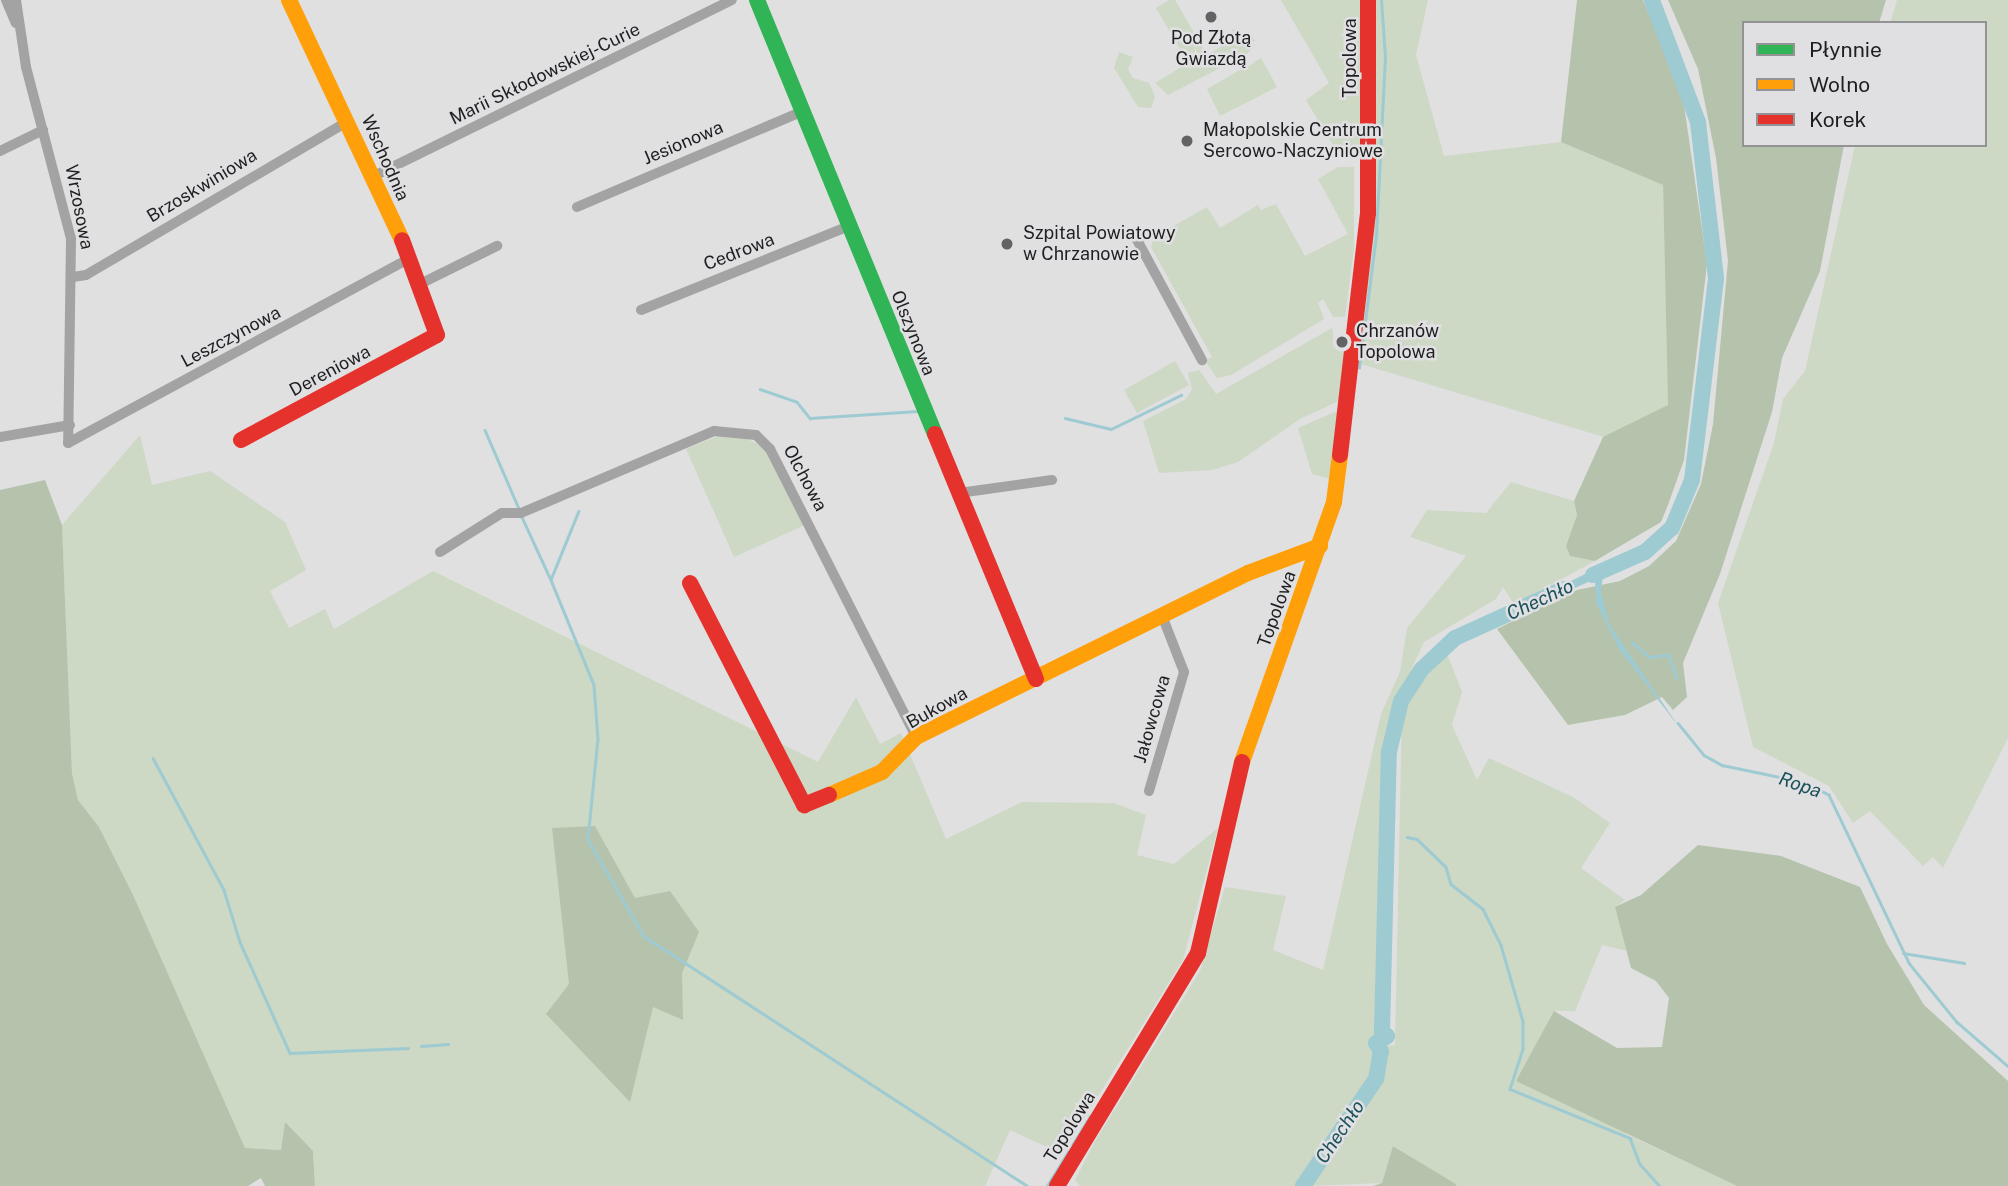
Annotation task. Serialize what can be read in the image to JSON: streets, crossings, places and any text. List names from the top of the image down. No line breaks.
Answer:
{"streets":{"street":["Topolowa","Marii Skłodowskiej-Curie","Jesionowa","Wschodnia","Brzoskwiniowa","Wrzosowa","Cedrowa","Olszynowa","Leszczynowa","Dereniowa","Olchowa","Bukowa","Jałowcowa"]},"crossings":[["Topolowa","Bukowa"],["Marii Skłodowskiej-Curie","Wschodnia"],["Jesionowa","Olszynowa"],["Wschodnia","Brzoskwiniowa"],["Wschodnia","Leszczynowa"],["Wschodnia","Dereniowa"],["Brzoskwiniowa","Wrzosowa"],["Wrzosowa","Leszczynowa"],["Cedrowa","Olszynowa"],["Olszynowa","Bukowa"],["Olchowa","Bukowa"],["Bukowa","Jałowcowa"]],"water":["Chechło","Ropa"],"places":["Pod Złotą Gwiazdą","Małopolskie Centrum Sercowo-Naczyniowe","Szpital Powiatowy w Chrzanowie","Chrzanów Topolowa"],"legend":["Płynnie","Wolno","Korek"]}
